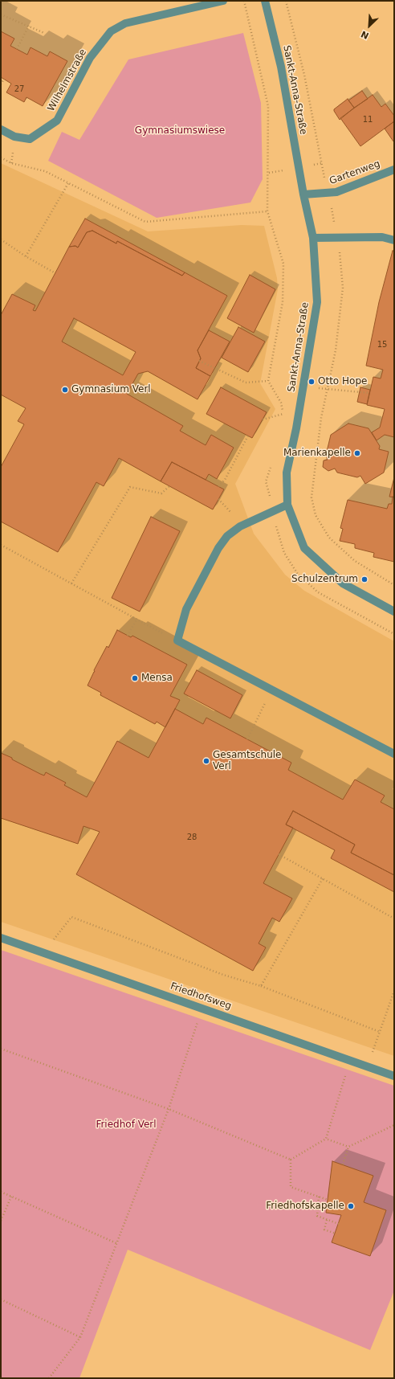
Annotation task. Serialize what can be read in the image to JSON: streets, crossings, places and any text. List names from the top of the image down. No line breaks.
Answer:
{"streets":{"street":["Wilhelmstraße","Sankt-Anna-Straße","Gartenweg","Friedhofsweg"]},"crossings":[["Sankt-Anna-Straße","Gartenweg"]],"parks":["Gymnasiumswiese","Friedhof Verl"],"places":["Otto Hope","Gymnasium Verl","Marienkapelle","Schulzentrum","Mensa","Gesamtschule Verl","Friedhofskapelle"],"house_numbers":["27","11","15","28"],"north":"bottom left"}
